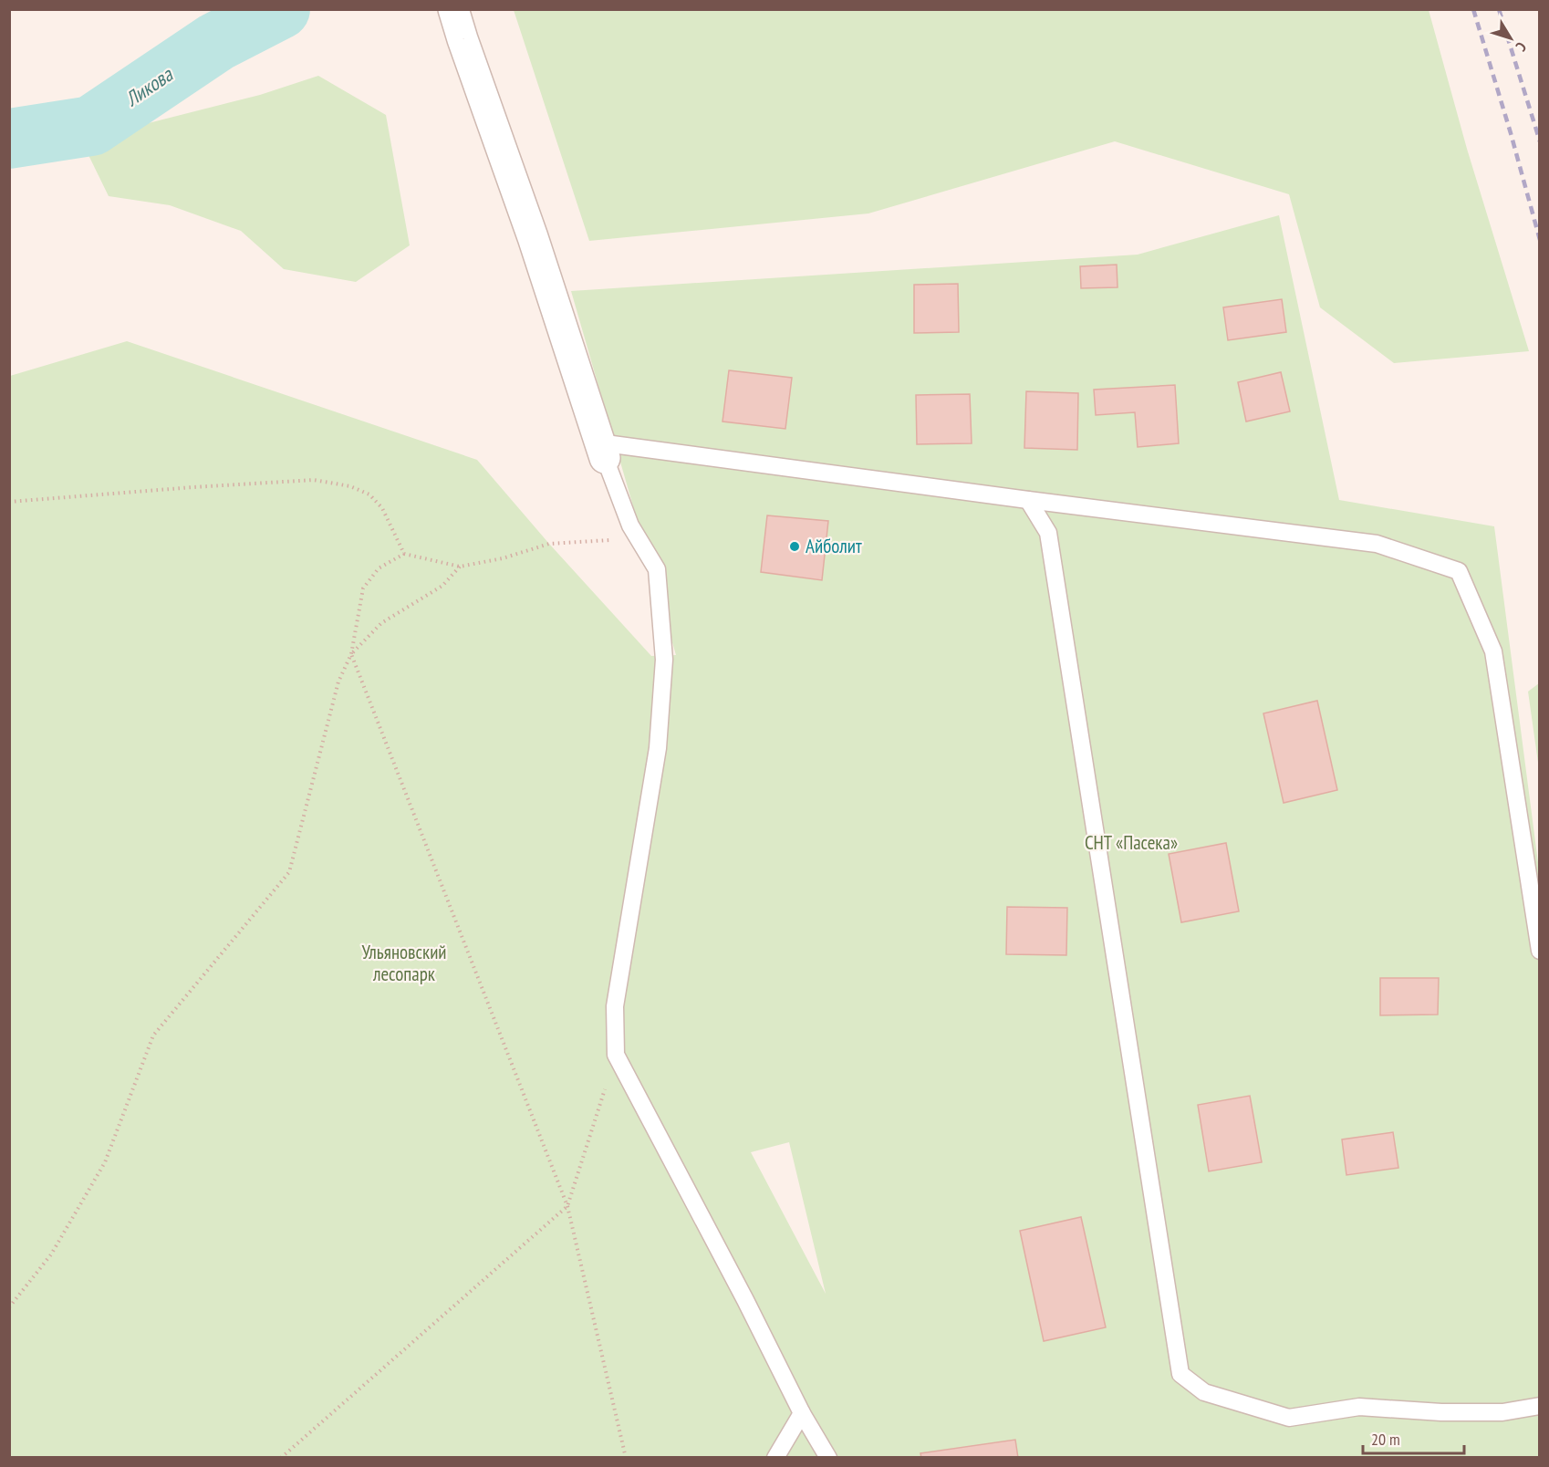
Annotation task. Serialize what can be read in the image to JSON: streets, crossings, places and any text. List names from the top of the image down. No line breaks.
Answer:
{"water":["Ликова"],"parks":["СНТ «Пасека»","Ульяновский лесопарк"],"places":["Айболит"],"scale_bar":"20 m","north":"bottom right"}
